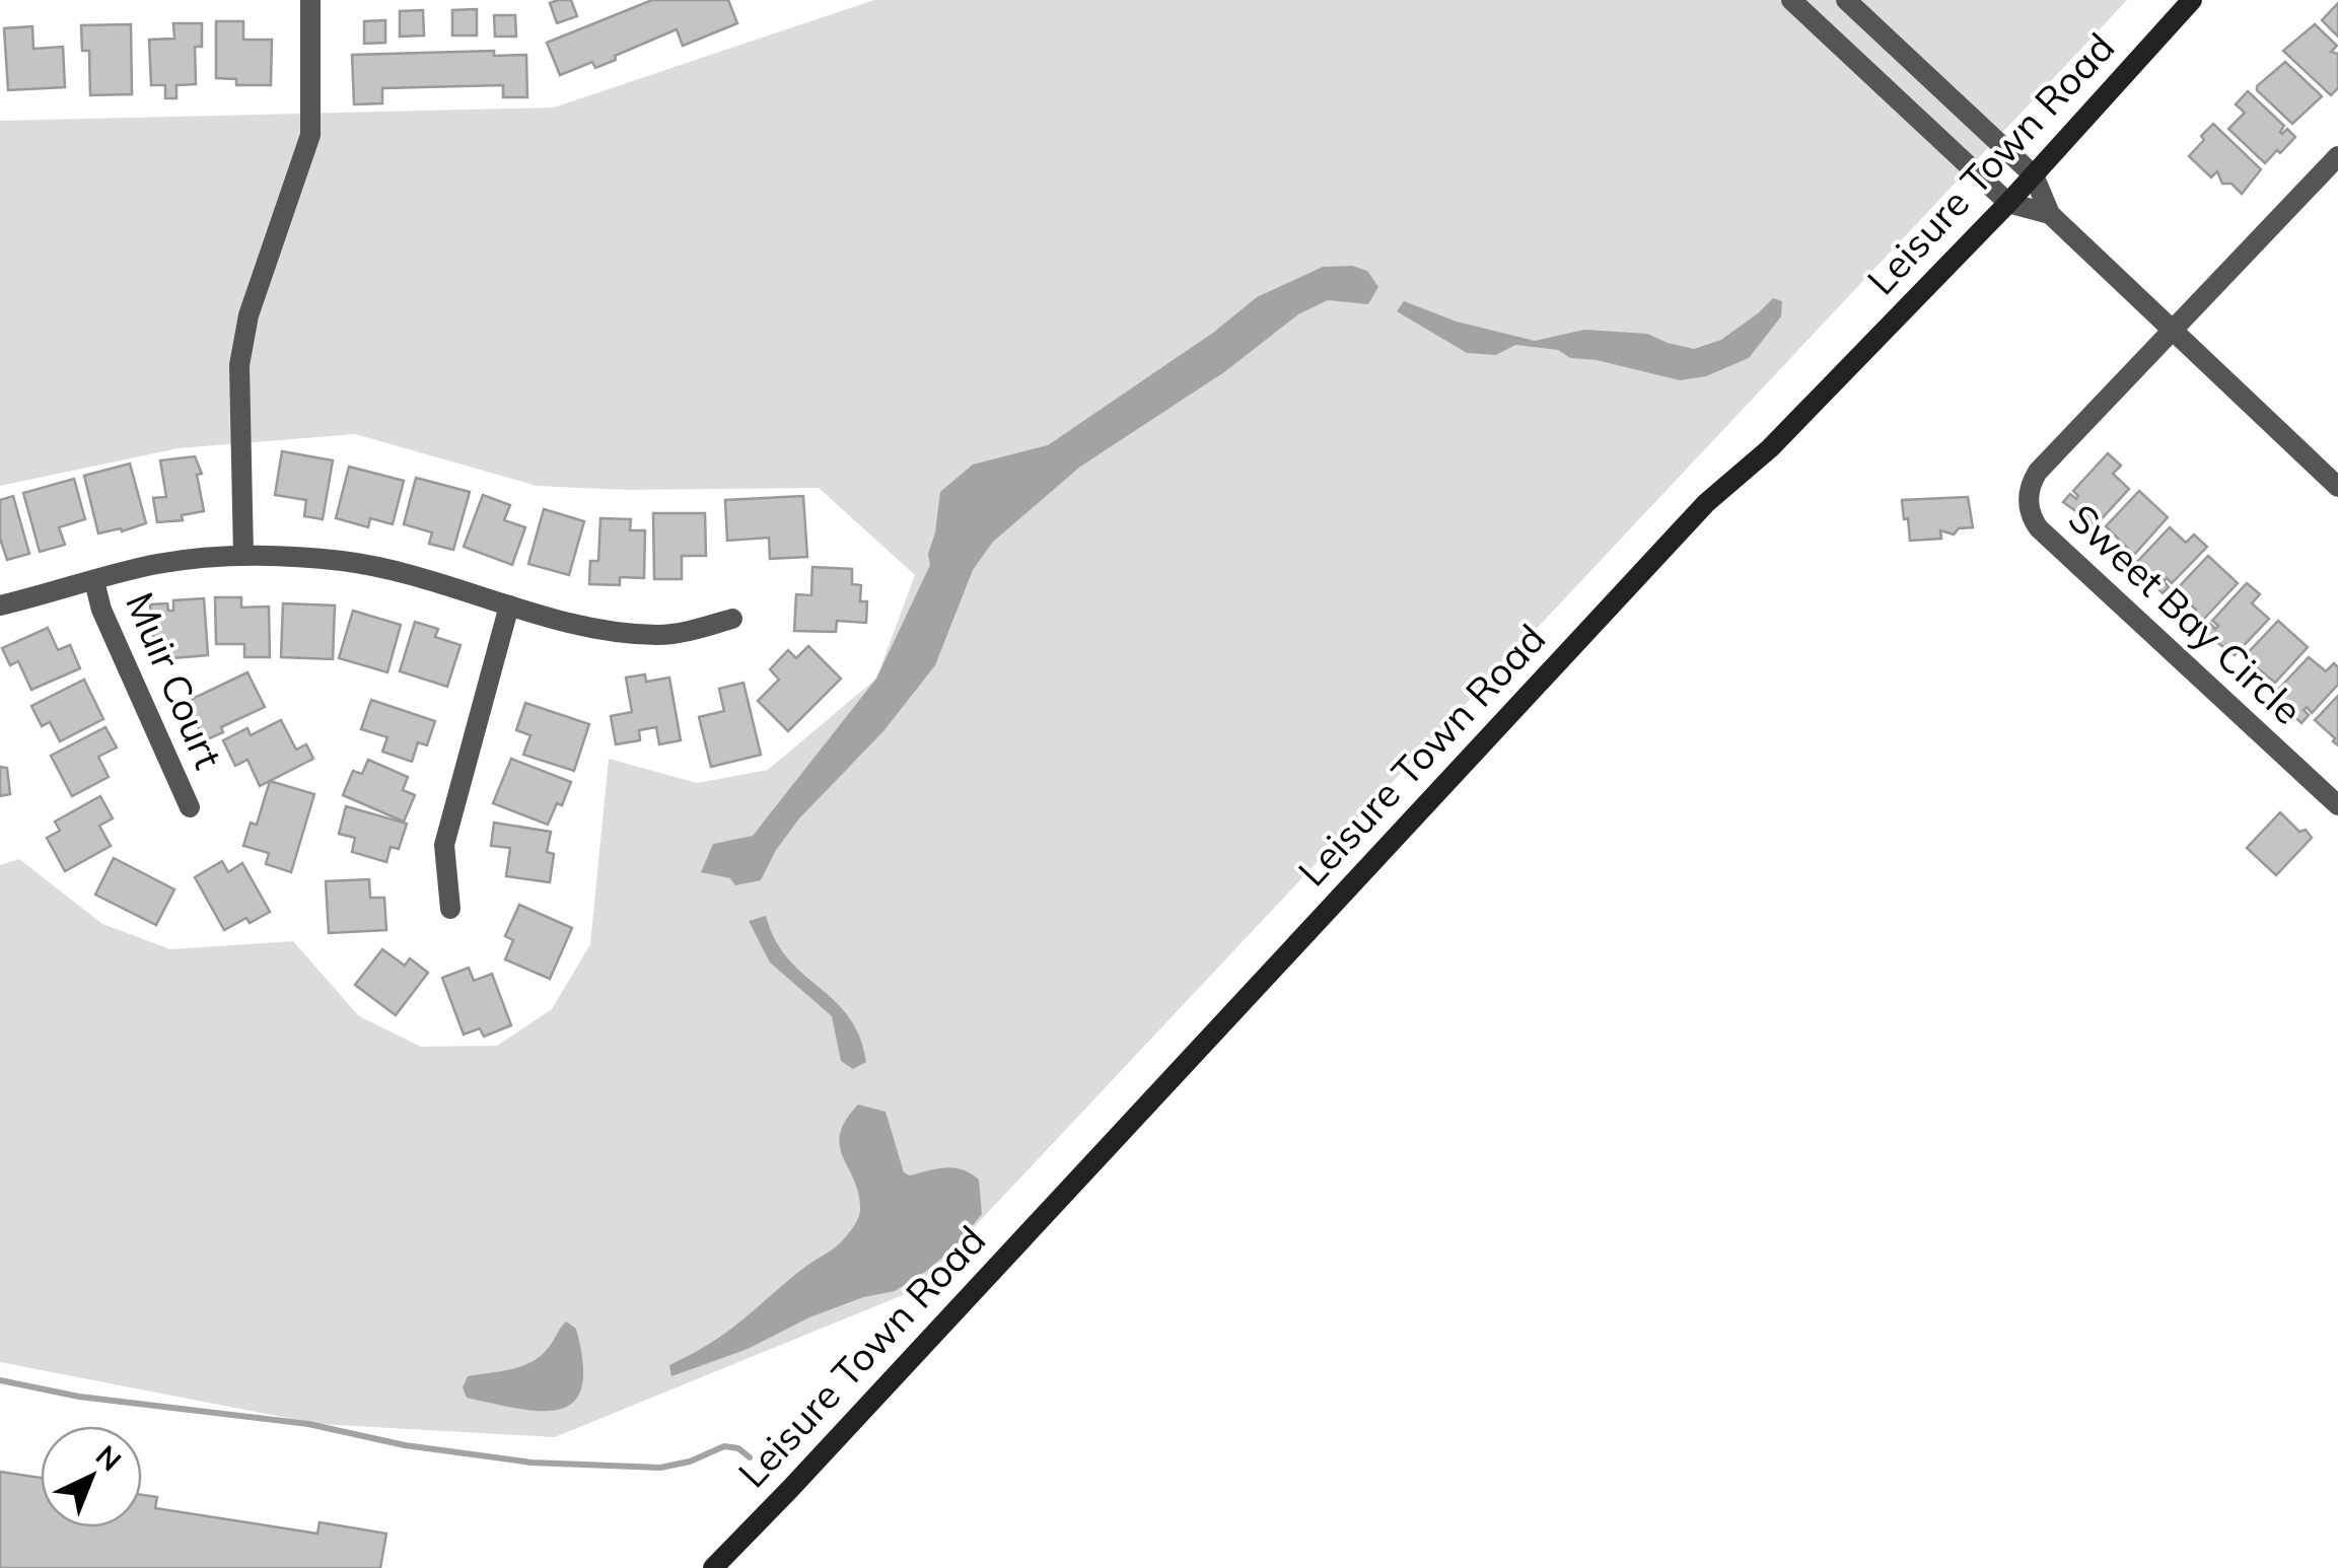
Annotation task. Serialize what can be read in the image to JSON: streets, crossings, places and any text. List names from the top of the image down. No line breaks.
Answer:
{"streets":{"main road":["Leisure Town Road"],"street":["Sweet Bay Circle","Muir Court"]},"north":"top right"}
